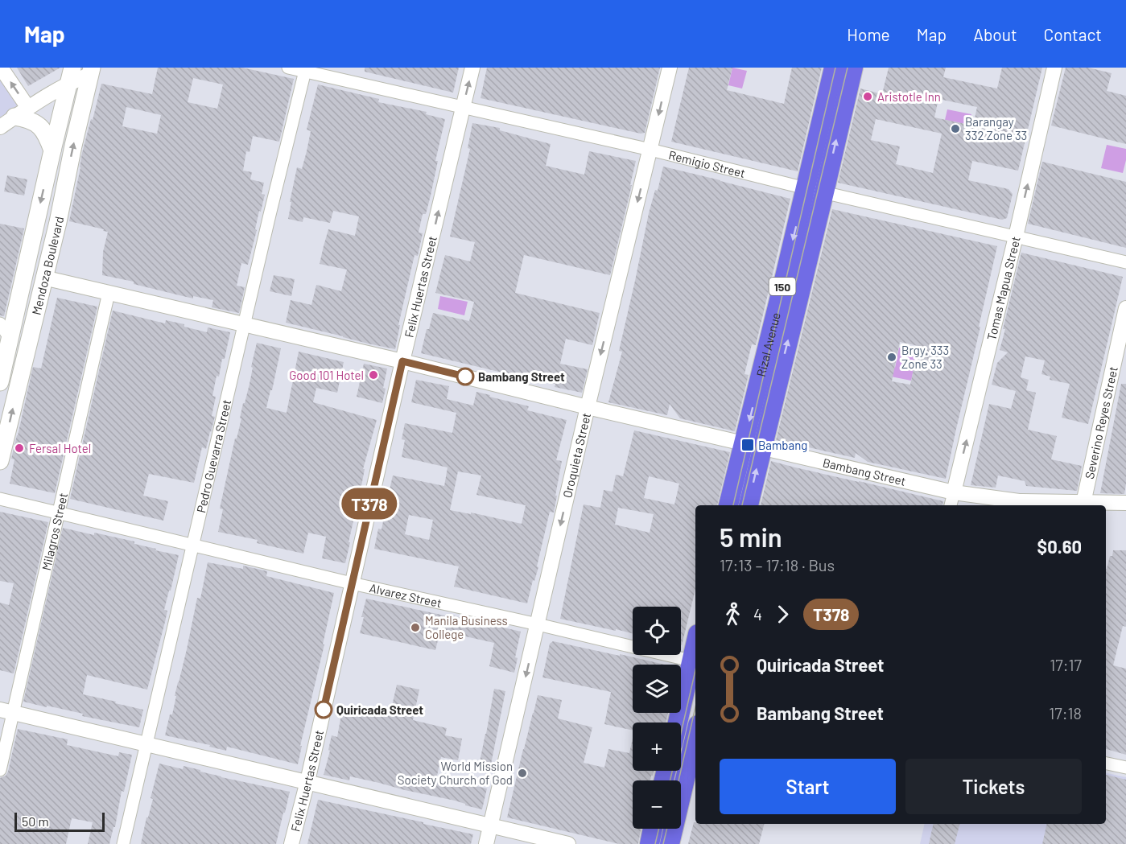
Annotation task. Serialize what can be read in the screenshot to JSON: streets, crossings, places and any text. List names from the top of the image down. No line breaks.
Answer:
{"streets":{"main road":["Mendoza Boulevard","150","Rizal Avenue"],"street":["Remigio Street","Felix Huertas Street","Tomas Mapua Street","Severino Reyes Street","Pedro Guevarra Street","Oroquieta Street","Bambang Street","Milagros Street","Alvarez Street"]},"crossings":[["Remigio Street","Felix Huertas Street"],["Remigio Street","Tomas Mapua Street"],["Remigio Street","Rizal Avenue"],["Remigio Street","Pedro Guevarra Street"],["Remigio Street","Oroquieta Street"],["Mendoza Boulevard","Bambang Street"],["Felix Huertas Street","Bambang Street"],["Felix Huertas Street","Alvarez Street"],["Tomas Mapua Street","Bambang Street"],["Rizal Avenue","Bambang Street"],["Severino Reyes Street","Bambang Street"],["Pedro Guevarra Street","Bambang Street"],["Pedro Guevarra Street","Alvarez Street"],["Oroquieta Street","Bambang Street"],["Oroquieta Street","Alvarez Street"],["Bambang Street","Milagros Street"],["Milagros Street","Alvarez Street"]],"one_way":["Felix Huertas Street","Tomas Mapua Street","Oroquieta Street"],"places":{"other":["Aristotle Inn","Barangay 332 Zone 33","Brgy. 333 Zone 33","Good 101 Hotel","Bambang Street","Fersal Hotel","Manila Business College","Quiricada Street","World Mission Society Church of God"],"transit":["Bambang"]},"lines":["bus line T378"],"scale_bar":"50 m","page":{"header":"Map","nav":["Home","Map","About","Contact"],"on_map":"T378","heading":["5 min","17:13 – 17:18 · Bus","$0.60"],"legs":["4","T378"],"map_buttons":["+","−"],"list":[{"name":"Quiricada Street","value":"17:17"},{"name":"Bambang Street","value":"17:18"}],"buttons":["Start","Tickets"],"scale":"50 m"}}
